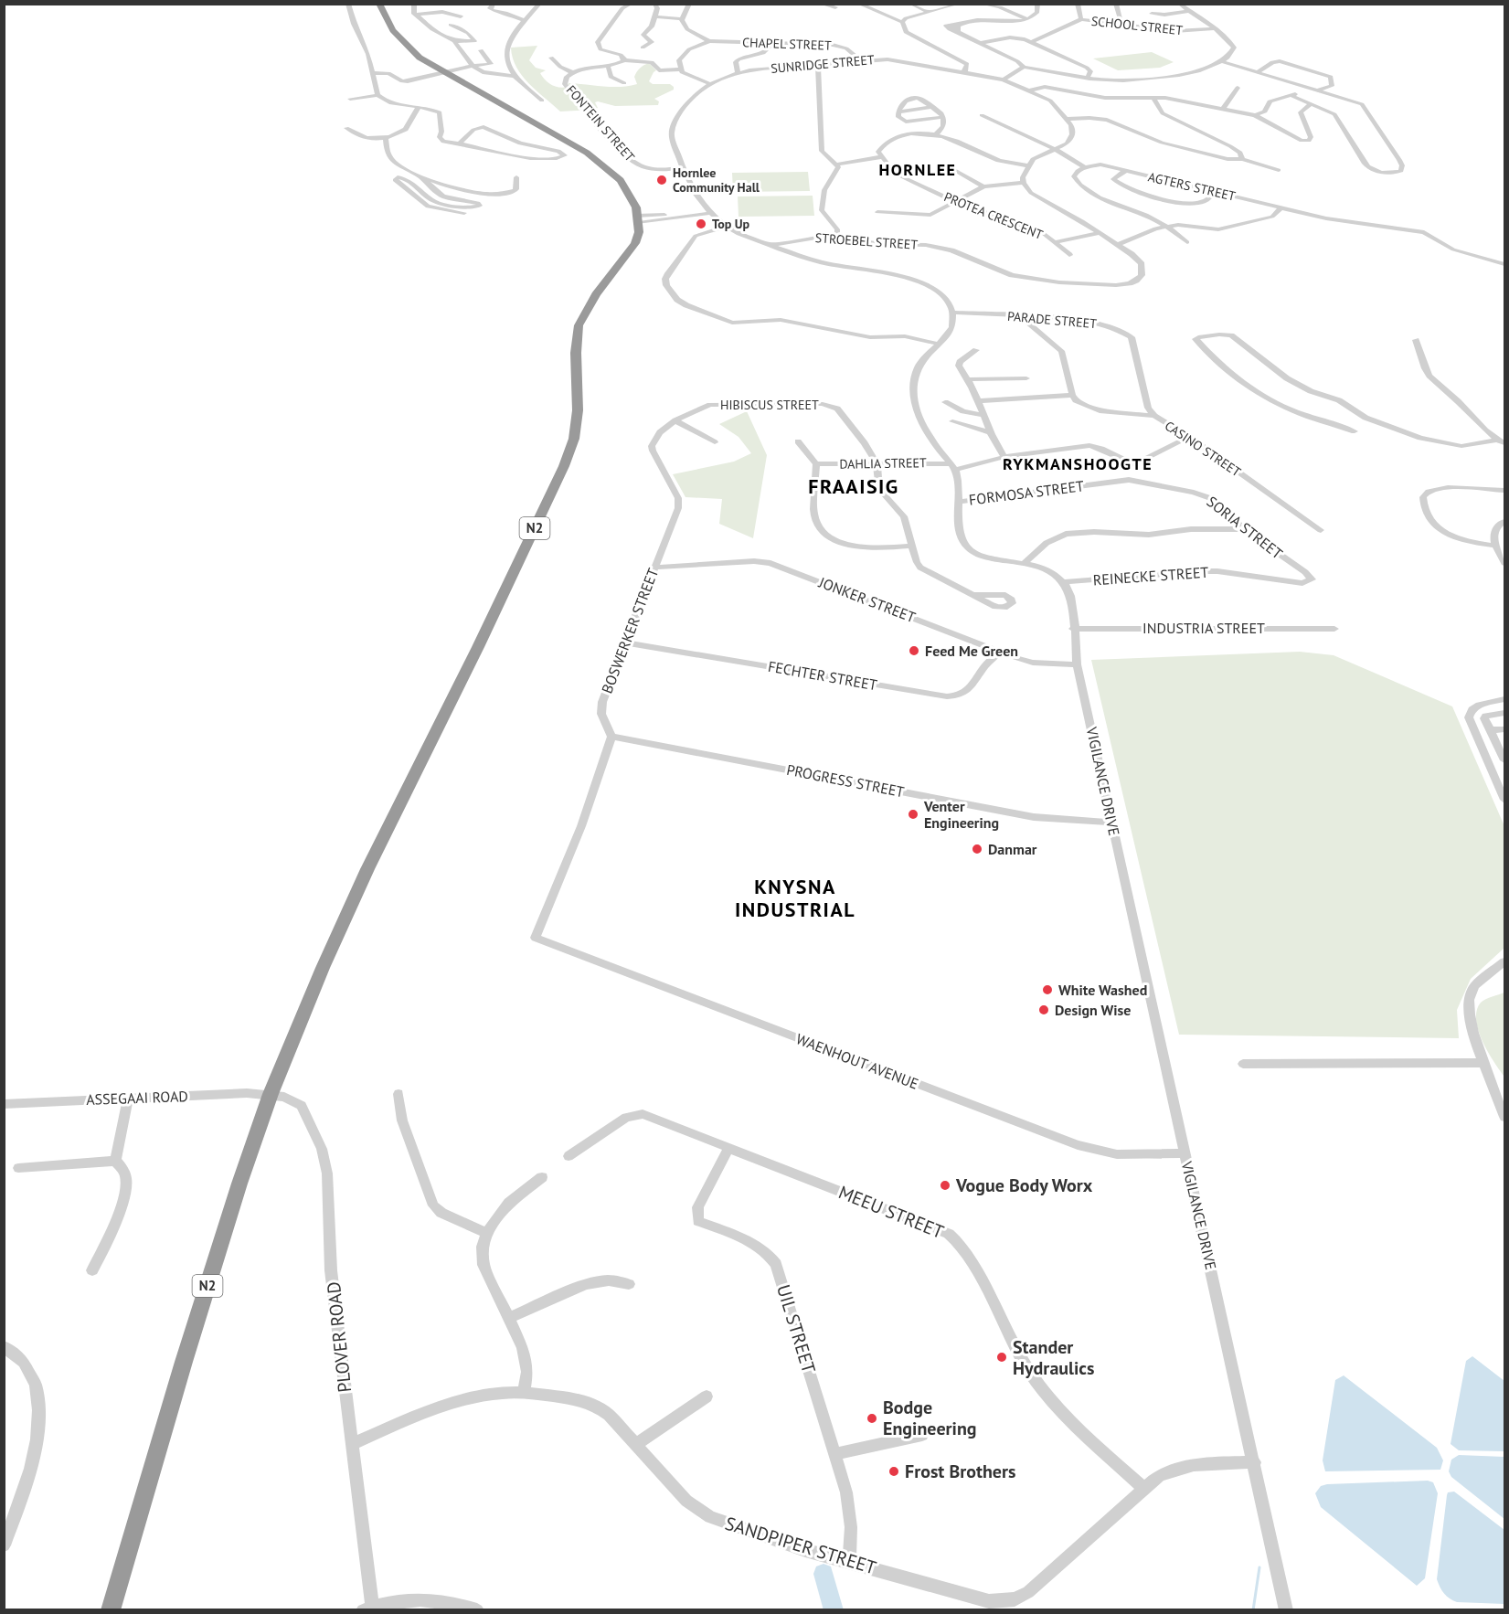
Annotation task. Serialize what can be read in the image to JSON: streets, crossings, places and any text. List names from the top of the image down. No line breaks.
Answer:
{"streets":{"highway":["N2"],"street":["SCHOOL STREET","CHAPEL STREET","SUNRIDGE STREET","FONTEIN STREET","AGTERS STREET","PROTEA CRESCENT","STROEBEL STREET","PARADE STREET","HIBISCUS STREET","CASINO STREET","DAHLIA STREET","FORMOSA STREET","SORIA STREET","REINECKE STREET","JONKER STREET","INDUSTRIA STREET","BOSWERKER STREET","FECHTER STREET","PROGRESS STREET","VIGILANCE DRIVE","WAENHOUT AVENUE","ASSEGAAI ROAD","MEEU STREET","UIL STREET","PLOVER ROAD","SANDPIPER STREET"]},"crossings":[["CHAPEL STREET","SUNRIDGE STREET"],["SUNRIDGE STREET","FONTEIN STREET"],["PROTEA CRESCENT","STROEBEL STREET"],["PARADE STREET","CASINO STREET"],["HIBISCUS STREET","DAHLIA STREET"],["HIBISCUS STREET","BOSWERKER STREET"],["FORMOSA STREET","SORIA STREET"],["SORIA STREET","REINECKE STREET"],["N2","ASSEGAAI ROAD"],["N2","PLOVER ROAD"],["REINECKE STREET","VIGILANCE DRIVE"],["JONKER STREET","BOSWERKER STREET"],["JONKER STREET","FECHTER STREET"],["JONKER STREET","VIGILANCE DRIVE"],["INDUSTRIA STREET","VIGILANCE DRIVE"],["BOSWERKER STREET","FECHTER STREET"],["BOSWERKER STREET","PROGRESS STREET"],["BOSWERKER STREET","WAENHOUT AVENUE"],["PROGRESS STREET","VIGILANCE DRIVE"],["PROGRESS STREET","WAENHOUT AVENUE"],["VIGILANCE DRIVE","WAENHOUT AVENUE"],["VIGILANCE DRIVE","SANDPIPER STREET"],["ASSEGAAI ROAD","PLOVER ROAD"],["MEEU STREET","UIL STREET"],["MEEU STREET","SANDPIPER STREET"],["UIL STREET","SANDPIPER STREET"],["PLOVER ROAD","SANDPIPER STREET"]],"districts":["HORNLEE","RYKMANSHOOGTE","FRAAISIG","KNYSNA INDUSTRIAL"],"places":["Hornlee Community Hall","Top Up","Feed Me Green","Venter Engineering","Danmar","White Washed","Design Wise","Vogue Body Worx","Stander Hydraulics","Bodge Engineering","Frost Brothers"]}
